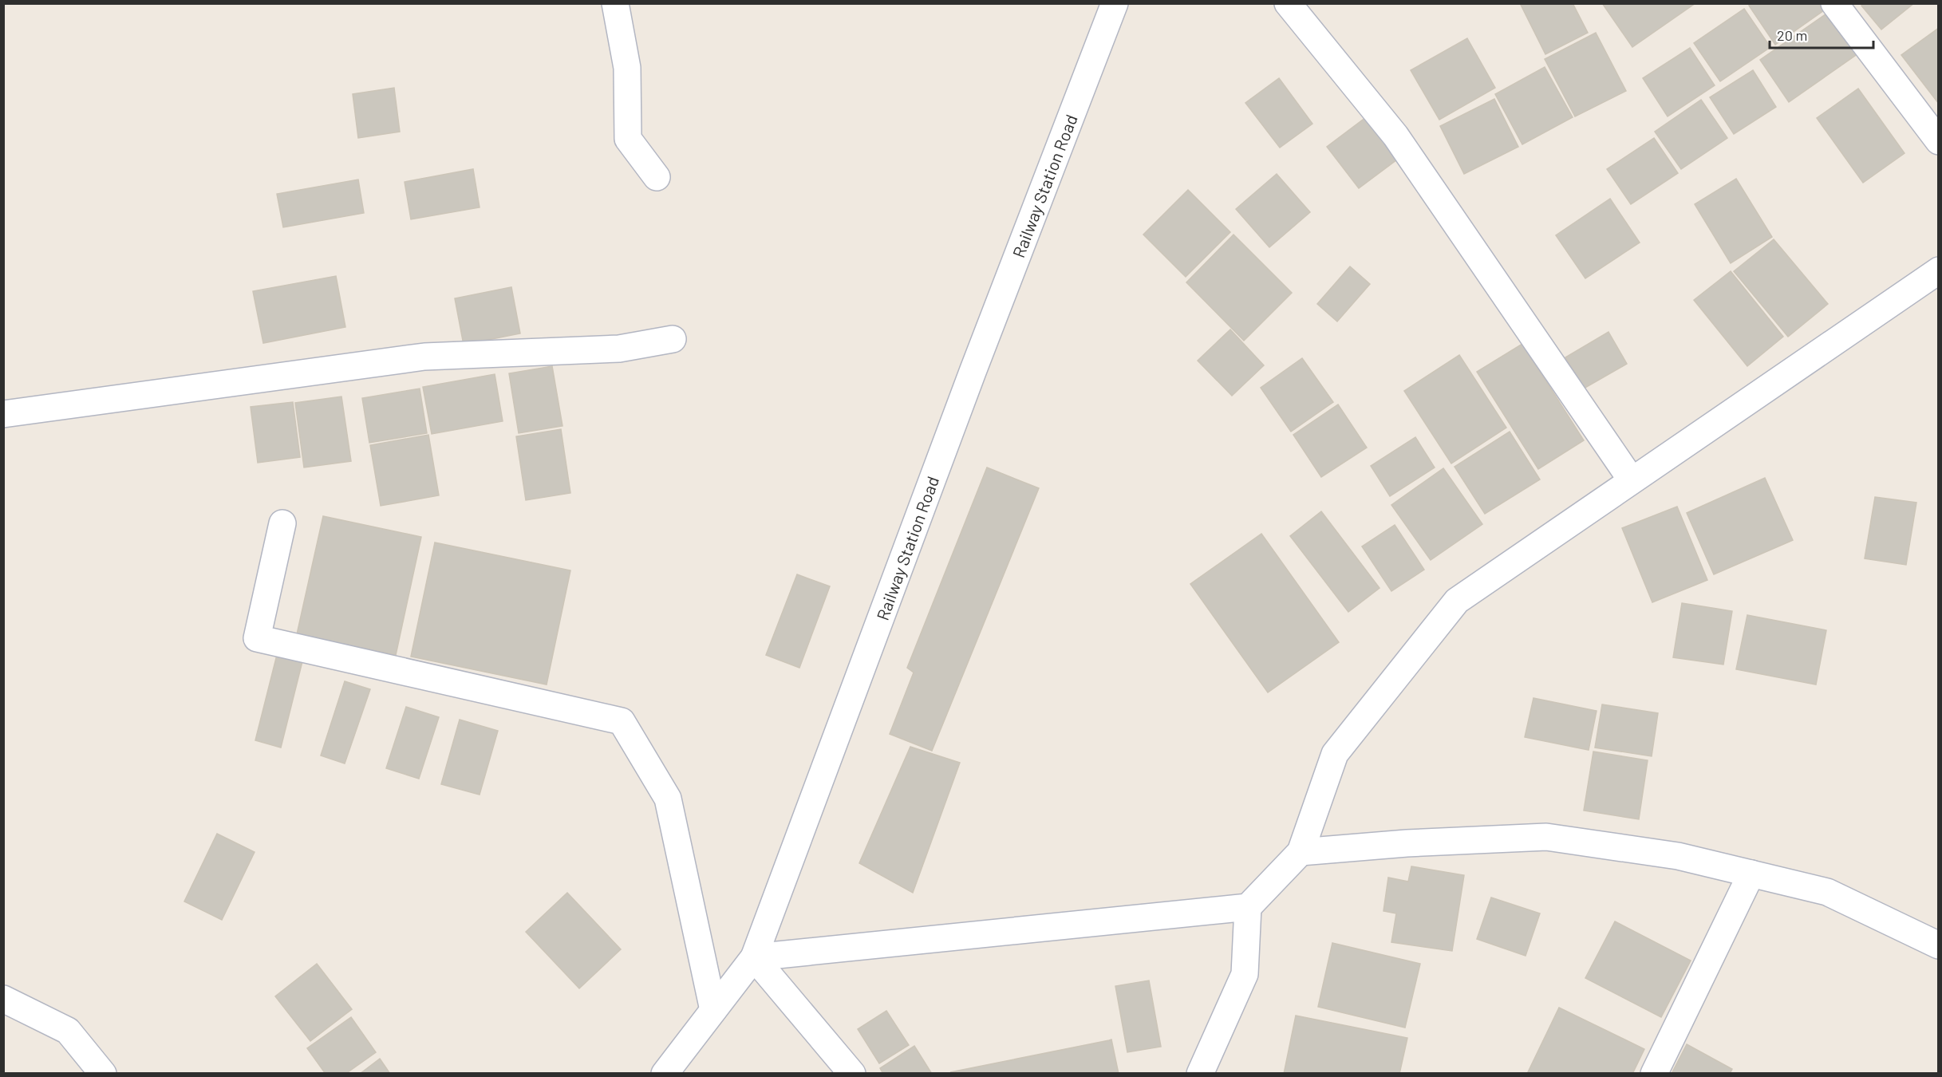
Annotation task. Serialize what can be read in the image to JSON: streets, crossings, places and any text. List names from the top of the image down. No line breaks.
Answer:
{"streets":{"street":["Railway Station Road"]},"scale_bar":"20 m"}
